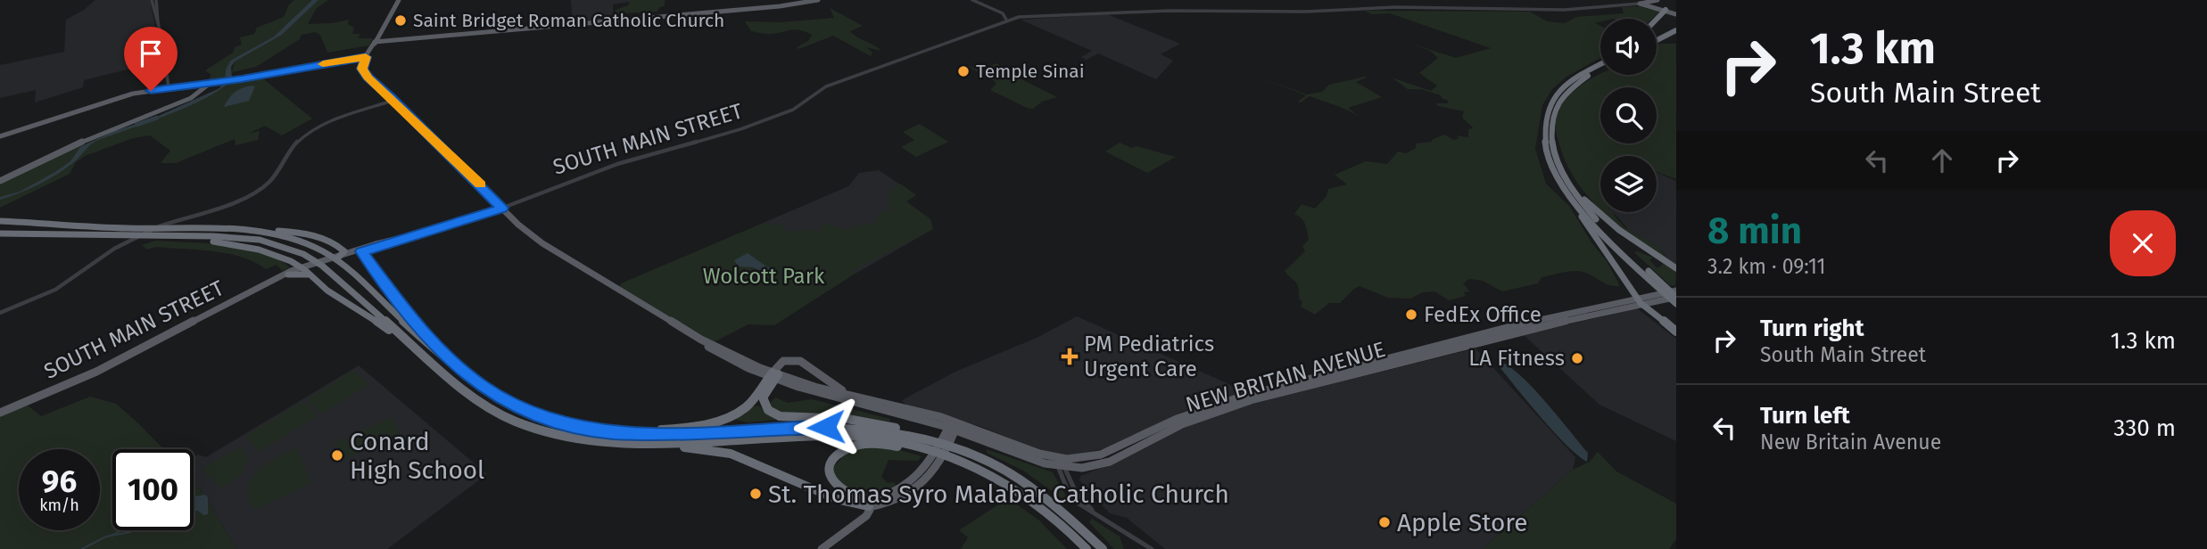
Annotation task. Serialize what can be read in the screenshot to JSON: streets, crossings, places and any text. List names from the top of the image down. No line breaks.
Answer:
{"streets":{"main road":["SOUTH MAIN STREET","NEW BRITAIN AVENUE"]},"crossings":[["SOUTH MAIN STREET","NEW BRITAIN AVENUE"]],"parks":["Wolcott Park"],"places":{"other":["Saint Bridget Roman Catholic Church","Temple Sinai","FedEx Office","LA Fitness","Conard High School","St. Thomas Syro Malabar Catholic Church","Apple Store"],"health":["PM Pediatrics Urgent Care"]},"page":{"turn":["1.3 km","South Main Street"],"heading":["8 min","3.2 km · 09:11"],"list":[{"name":"Turn right","note":"South Main Street","value":"1.3 km"},{"name":"Turn left","note":"New Britain Avenue","value":"330 m"}],"speed":"96 km/h","limit":"100"}}
